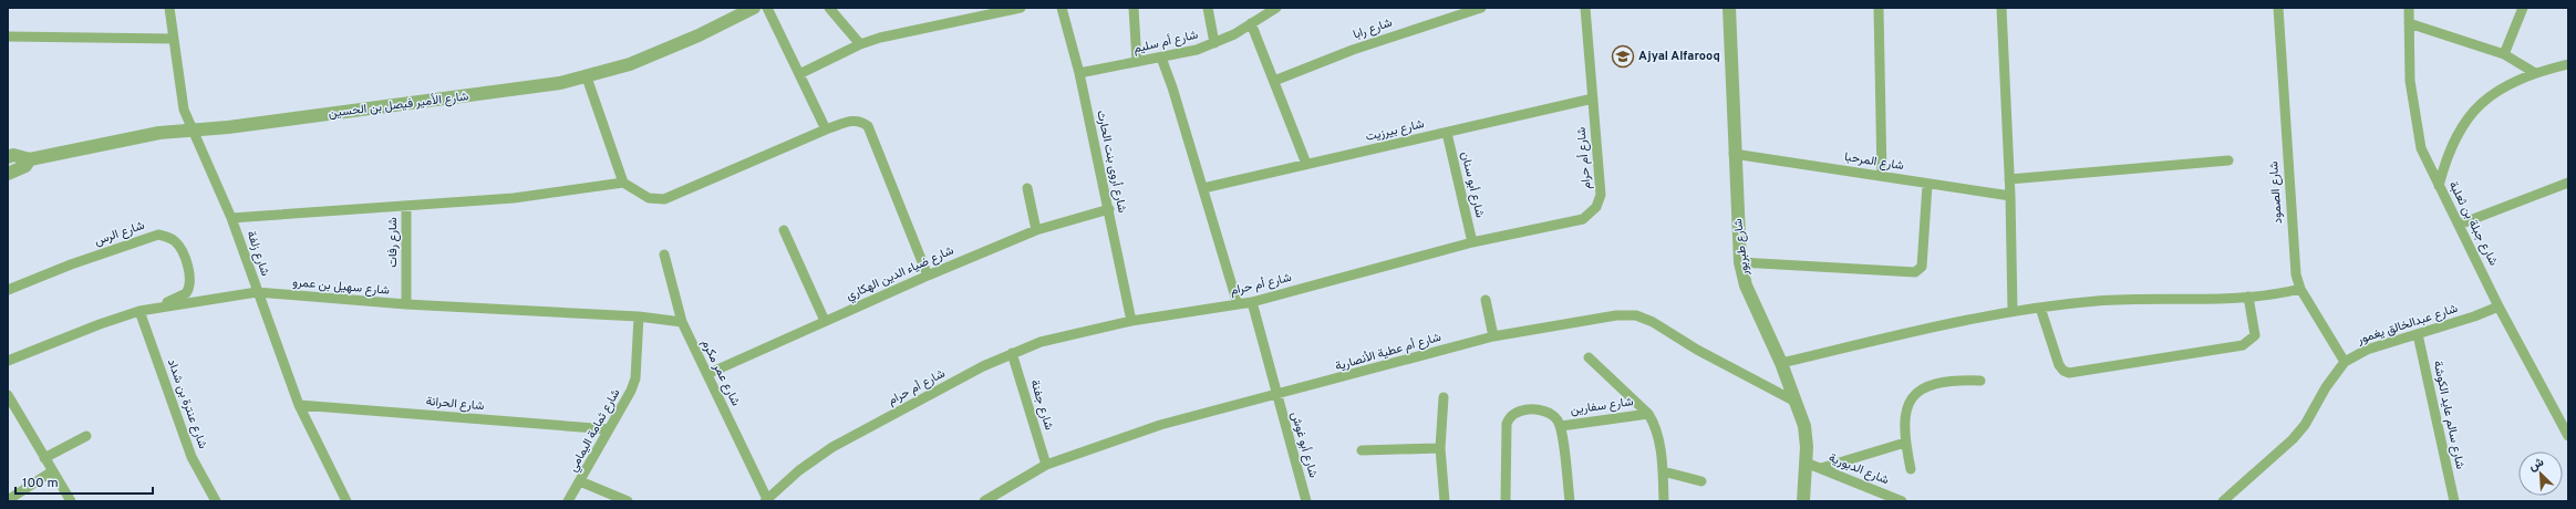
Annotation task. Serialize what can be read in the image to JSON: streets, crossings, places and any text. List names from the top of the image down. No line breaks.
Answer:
{"streets":{"street":["شارع رابا","شارع أم سليم","شارع الأمير فيصل بن الحسين","شارع بيرزيت","شارع أم حرام","شارع أروى بنت الحارث","شارع المرحبا","شارع أبو سنان","شارع الصمود","شارع جبلة بن ثعلبة","شارع الرس","شارع رفات","شارع طبربور","شارع زلفة","شارع ضياء الدين الهكاري","شارع سهيل بن عمرو","شارع عبدالخالق يغمور","شارع أم عطية الأنصارية","شارع عمر مكرم","شارع عنترة بن شداد","شارع الحرانة","شارع جفنة","شارع سفارين","شارع سالم عايد الكوشة","شارع ثمامة اليمامي","شارع أبو غوش","شارع الدبورية"]},"crossings":[["شارع أم سليم","شارع أروى بنت الحارث"],["شارع الأمير فيصل بن الحسين","شارع زلفة"],["شارع بيرزيت","شارع أم حرام"],["شارع بيرزيت","شارع أبو سنان"],["شارع أم حرام","شارع أروى بنت الحارث"],["شارع أم حرام","شارع أبو سنان"],["شارع أم حرام","شارع عمر مكرم"],["شارع أم حرام","شارع جفنة"],["شارع أم حرام","شارع أبو غوش"],["شارع أروى بنت الحارث","شارع ضياء الدين الهكاري"],["شارع المرحبا","شارع طبربور"],["شارع الصمود","شارع عبدالخالق يغمور"],["شارع جبلة بن ثعلبة","شارع عبدالخالق يغمور"],["شارع الرس","شارع سهيل بن عمرو"],["شارع الرس","شارع عنترة بن شداد"],["شارع رفات","شارع سهيل بن عمرو"],["شارع طبربور","شارع أم عطية الأنصارية"],["شارع طبربور","شارع الدبورية"],["شارع زلفة","شارع سهيل بن عمرو"],["شارع زلفة","شارع الحرانة"],["شارع ضياء الدين الهكاري","شارع عمر مكرم"],["شارع سهيل بن عمرو","شارع عمر مكرم"],["شارع سهيل بن عمرو","شارع عنترة بن شداد"],["شارع سهيل بن عمرو","شارع ثمامة اليمامي"],["شارع عبدالخالق يغمور","شارع سالم عايد الكوشة"],["شارع أم عطية الأنصارية","شارع جفنة"],["شارع أم عطية الأنصارية","شارع أبو غوش"],["شارع الحرانة","شارع ثمامة اليمامي"]],"places":{"school or university":["Ajyal Alfarooq"]},"scale_bar":"100 m","north":"top left"}
